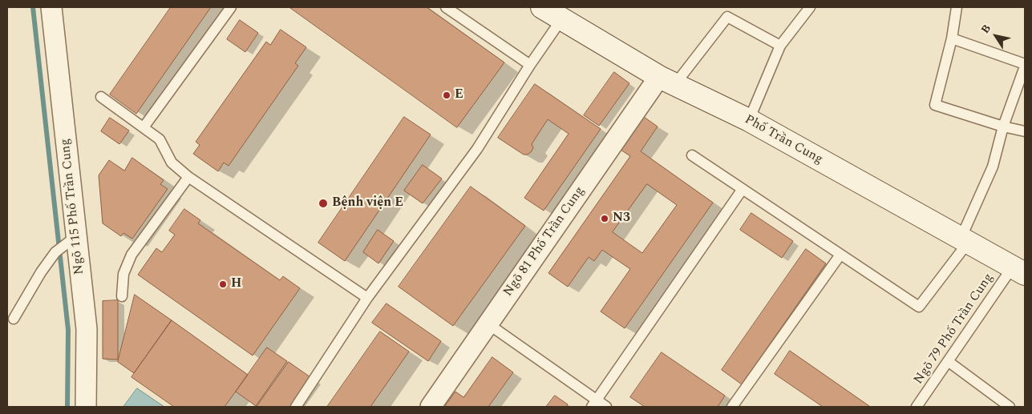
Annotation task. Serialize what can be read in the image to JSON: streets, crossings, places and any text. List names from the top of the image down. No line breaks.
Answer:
{"streets":{"main road":["Phố Trần Cung"],"street":["Ngõ 115 Phố Trần Cung","Ngõ 81 Phố Trần Cung"],"lane":["Ngõ 79 Phố Trần Cung"]},"crossings":[["Phố Trần Cung","Ngõ 81 Phố Trần Cung"],["Phố Trần Cung","Ngõ 79 Phố Trần Cung"]],"places":["E","Bệnh viện E","N3","H"],"north":"top left"}
